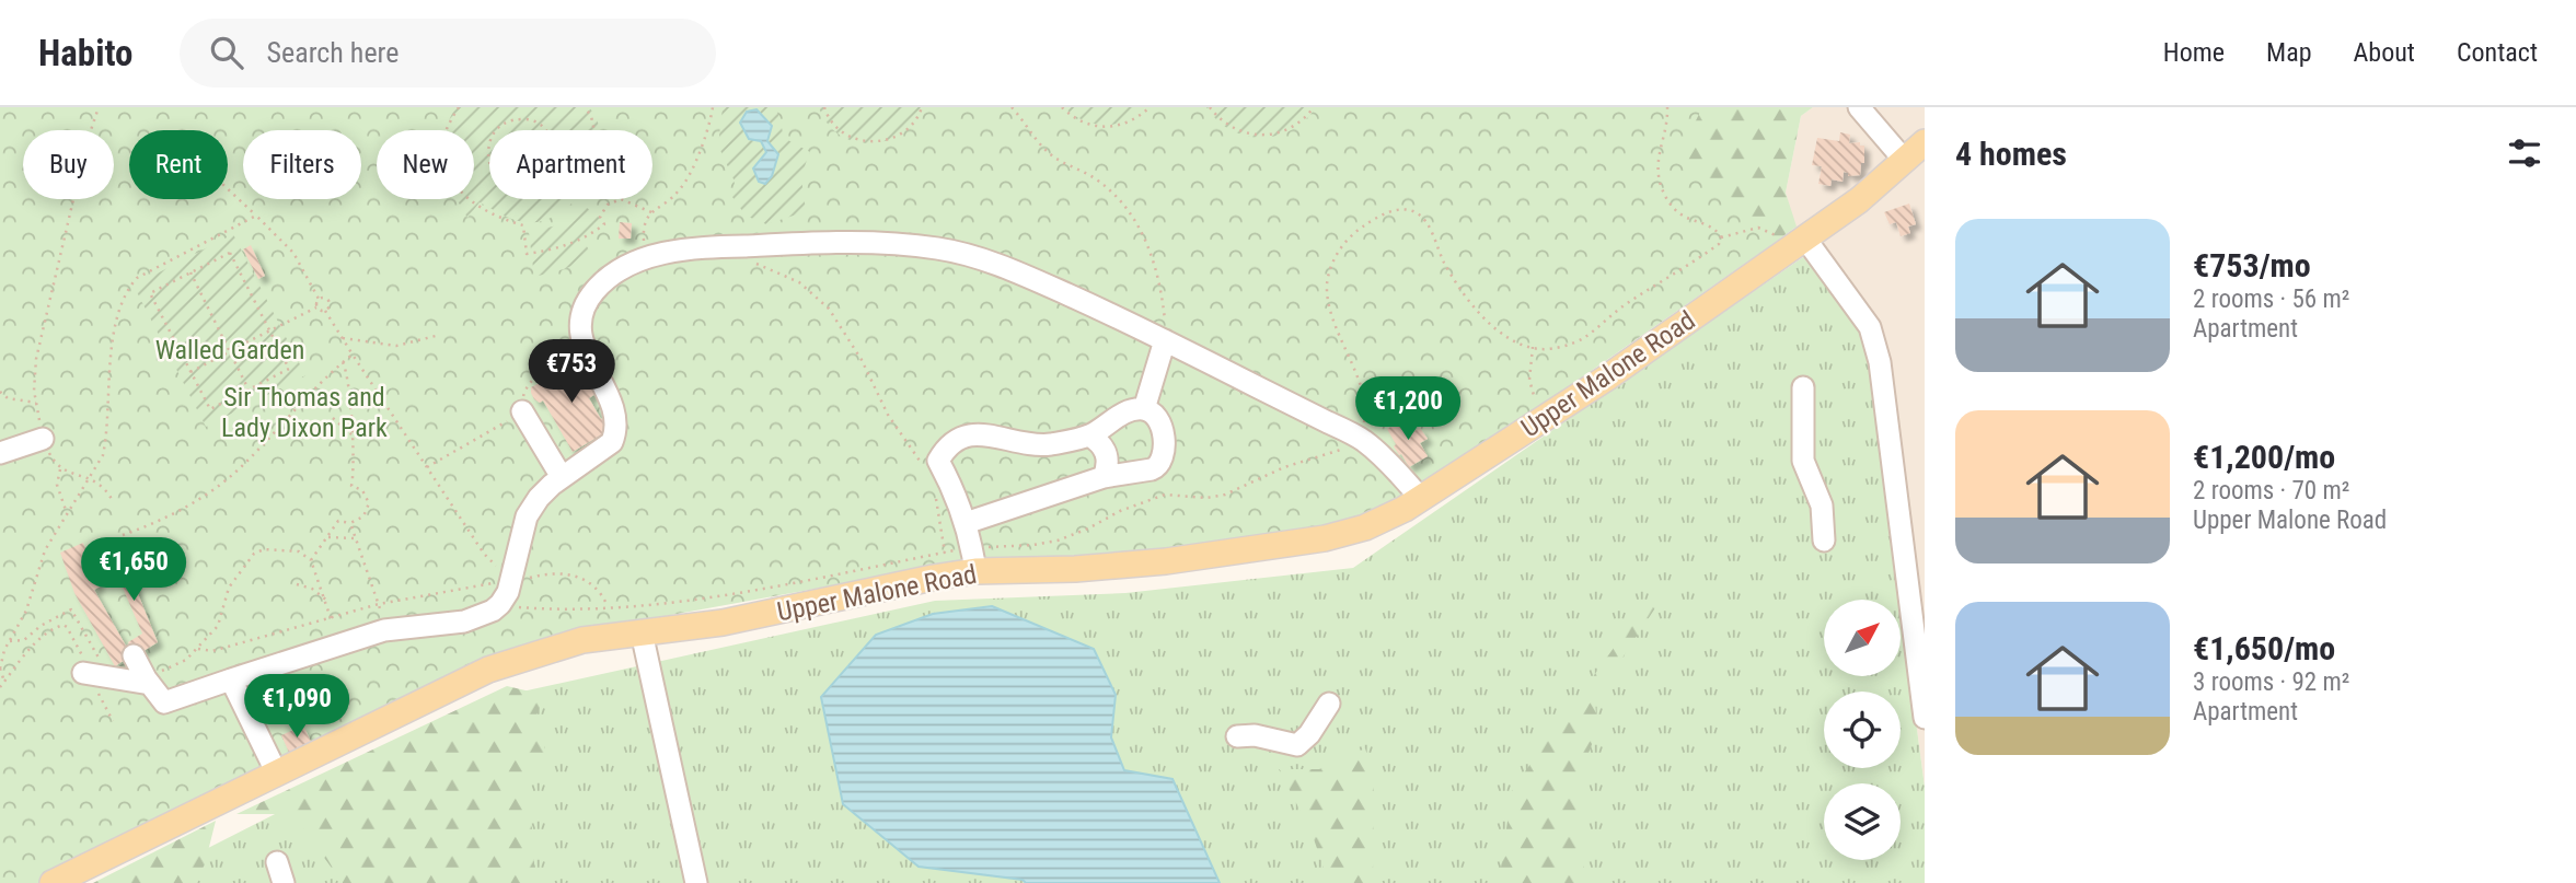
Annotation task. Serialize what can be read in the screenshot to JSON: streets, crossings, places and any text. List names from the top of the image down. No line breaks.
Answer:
{"streets":{"main road":["Upper Malone Road"]},"parks":["Walled Garden","Sir Thomas and Lady Dixon Park"],"north":"top right","page":{"header":"Habito","search":"Search here","nav":["Home","Map","About","Contact"],"heading":"4 homes","chip":["Buy","Rent","Filters","New","Apartment"],"list":[{"name":"€753/mo","note":"2 rooms · 56 m² · Apartment"},{"name":"€1,200/mo","note":"2 rooms · 70 m² · Upper Malone Road"},{"name":"€1,650/mo","note":"3 rooms · 92 m² · Apartment"}],"price":["€753","€1,200","€1,650","€1,090"]}}
